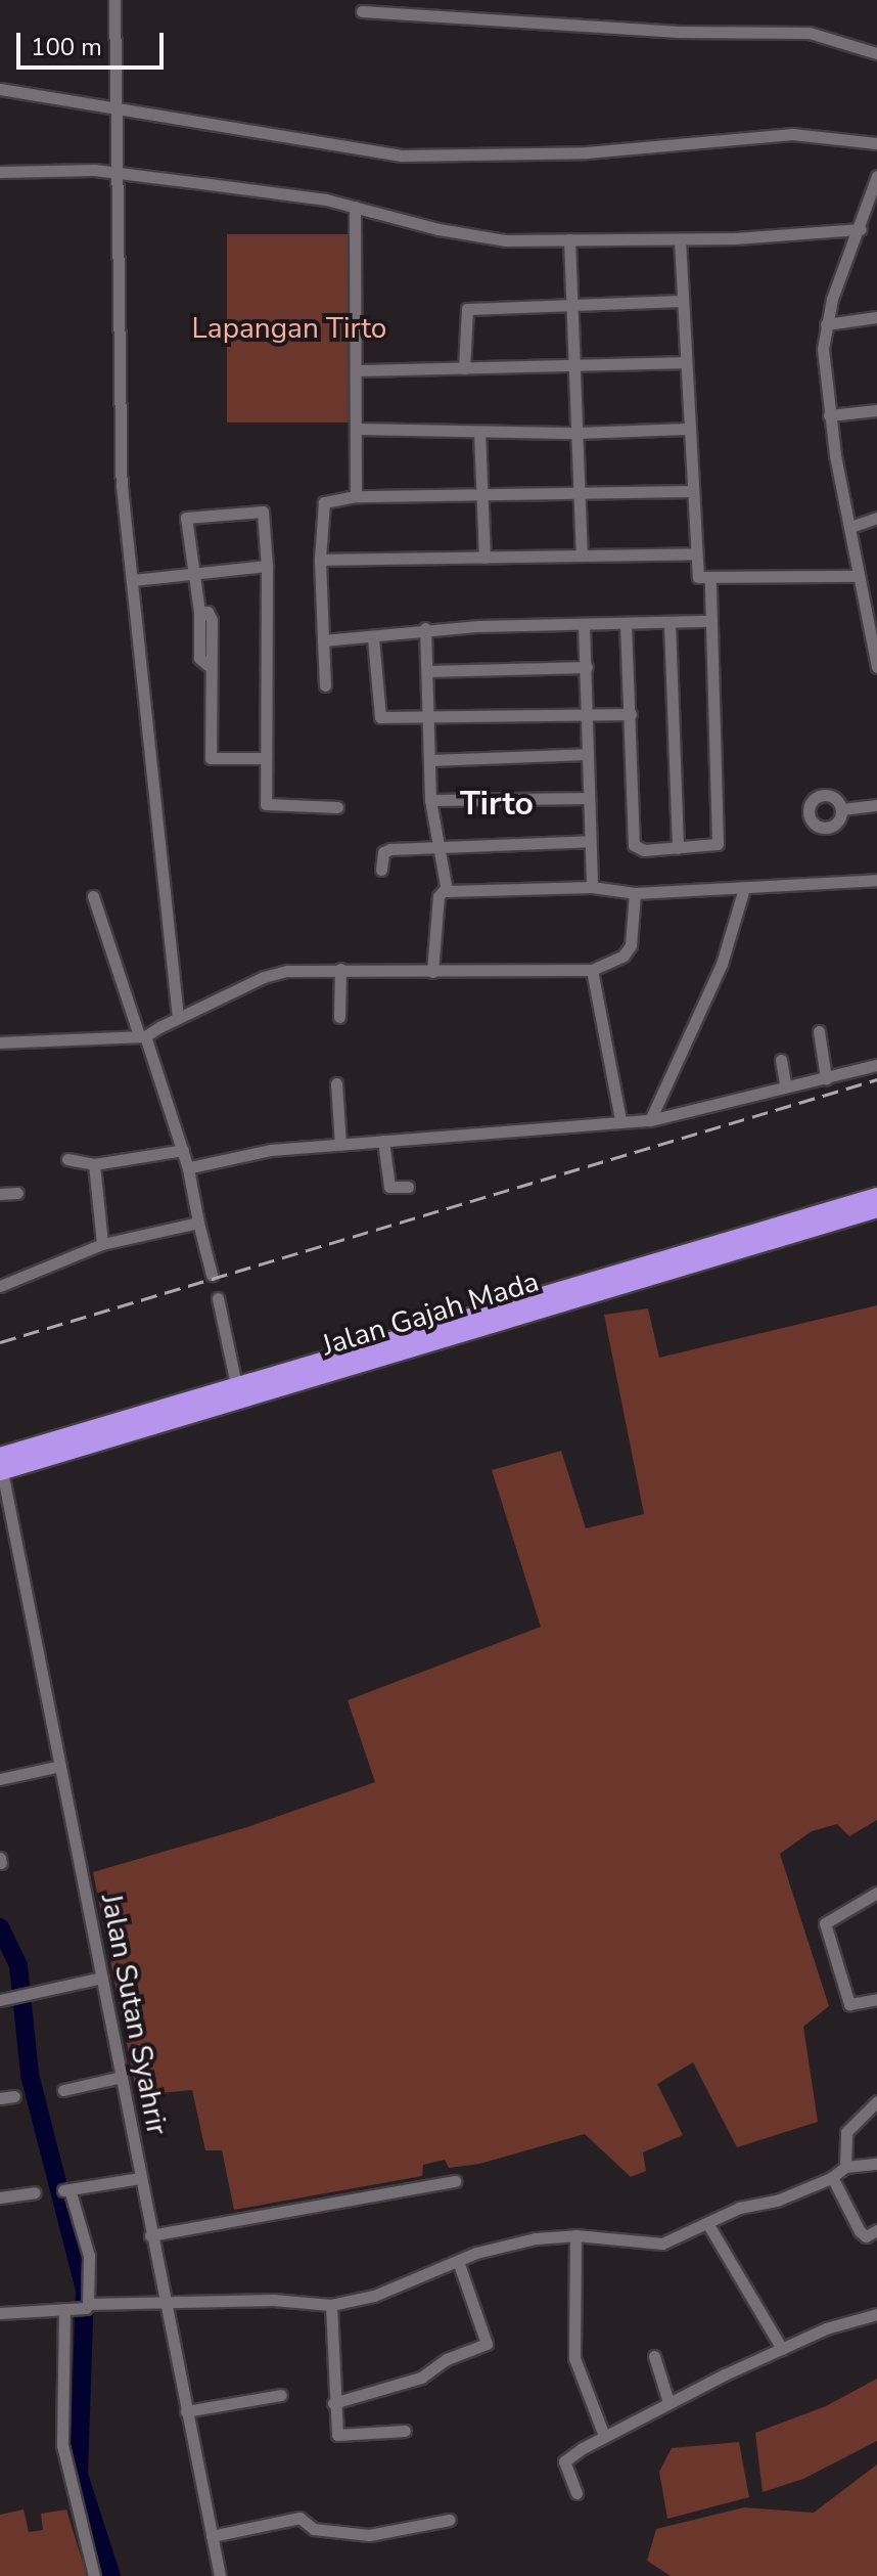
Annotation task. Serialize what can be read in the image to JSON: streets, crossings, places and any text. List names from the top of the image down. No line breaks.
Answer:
{"streets":{"highway":["Jalan Gajah Mada"],"street":["Jalan Sutan Syahrir"]},"crossings":[["Jalan Gajah Mada","Jalan Sutan Syahrir"]],"districts":["Tirto"],"parks":["Lapangan Tirto"],"scale_bar":"100 m"}
